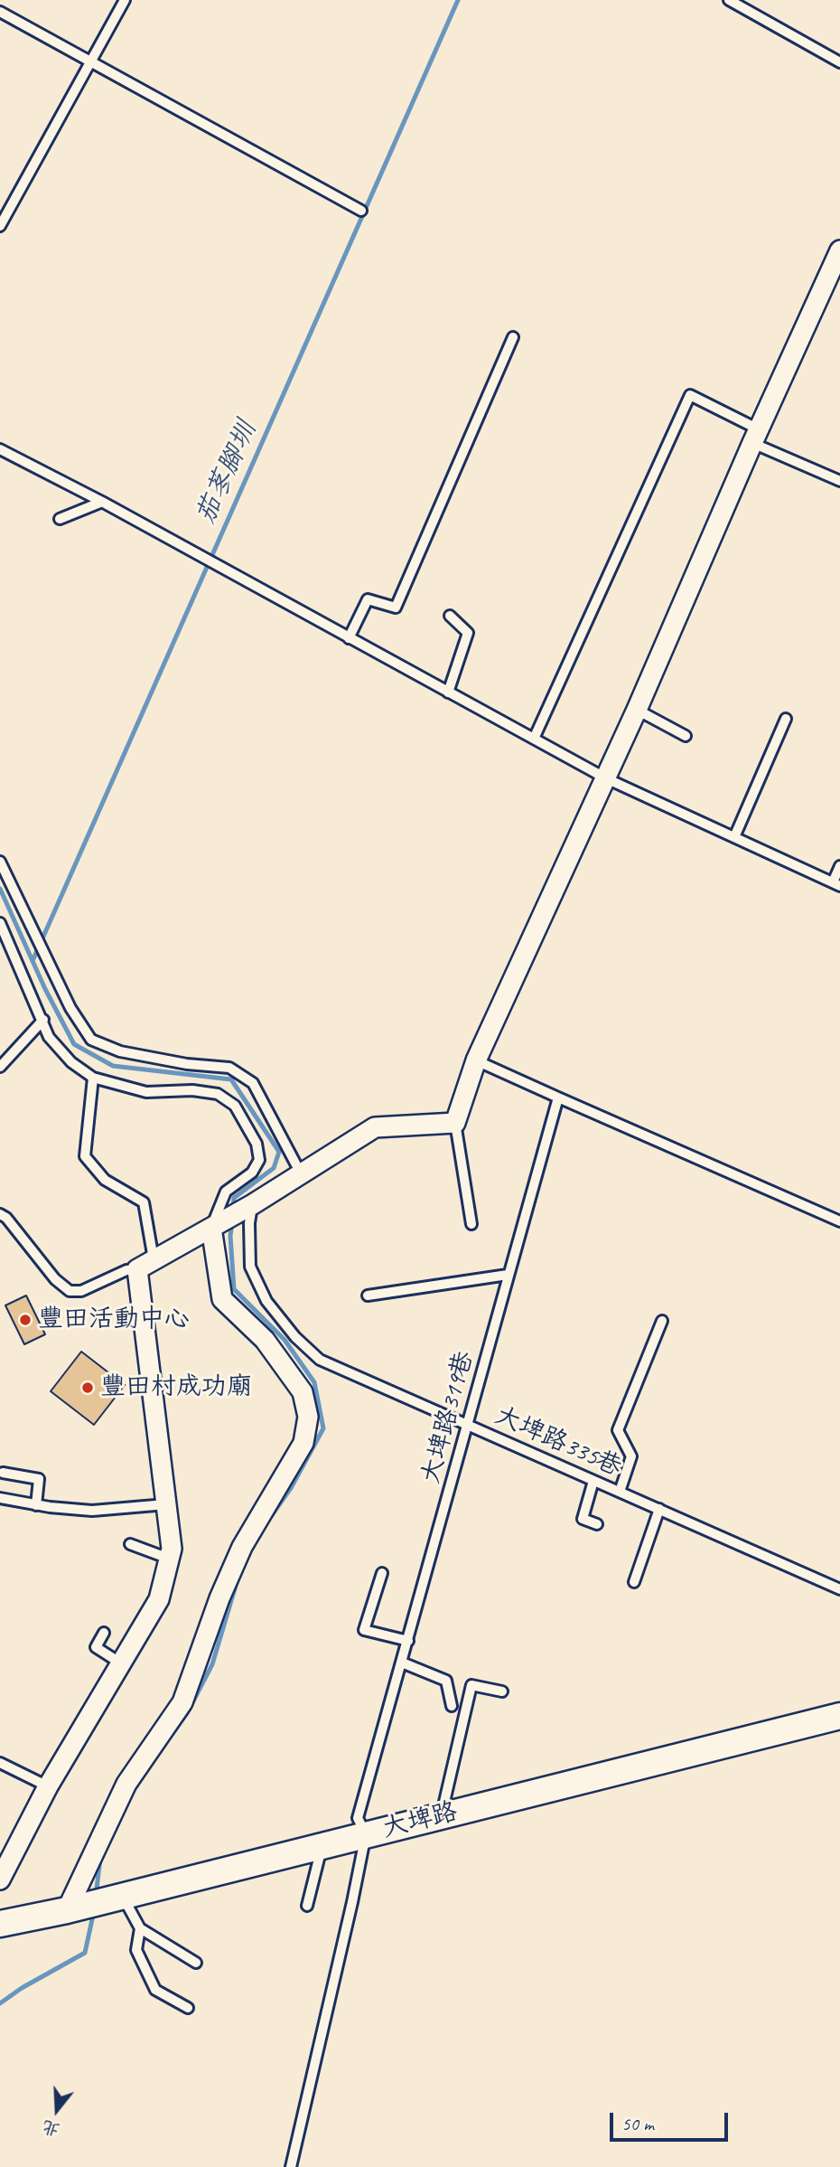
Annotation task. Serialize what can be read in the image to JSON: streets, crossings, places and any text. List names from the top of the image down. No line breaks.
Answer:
{"streets":{"main road":["大埤路"],"lane":["大埤路319巷","大埤路335巷"]},"crossings":[["大埤路319巷","大埤路335巷"],["大埤路319巷","大埤路"]],"water":["茄苳腳圳"],"places":["豐田活動中心","豐田村成功廟"],"scale_bar":"50 m","north":"bottom"}
